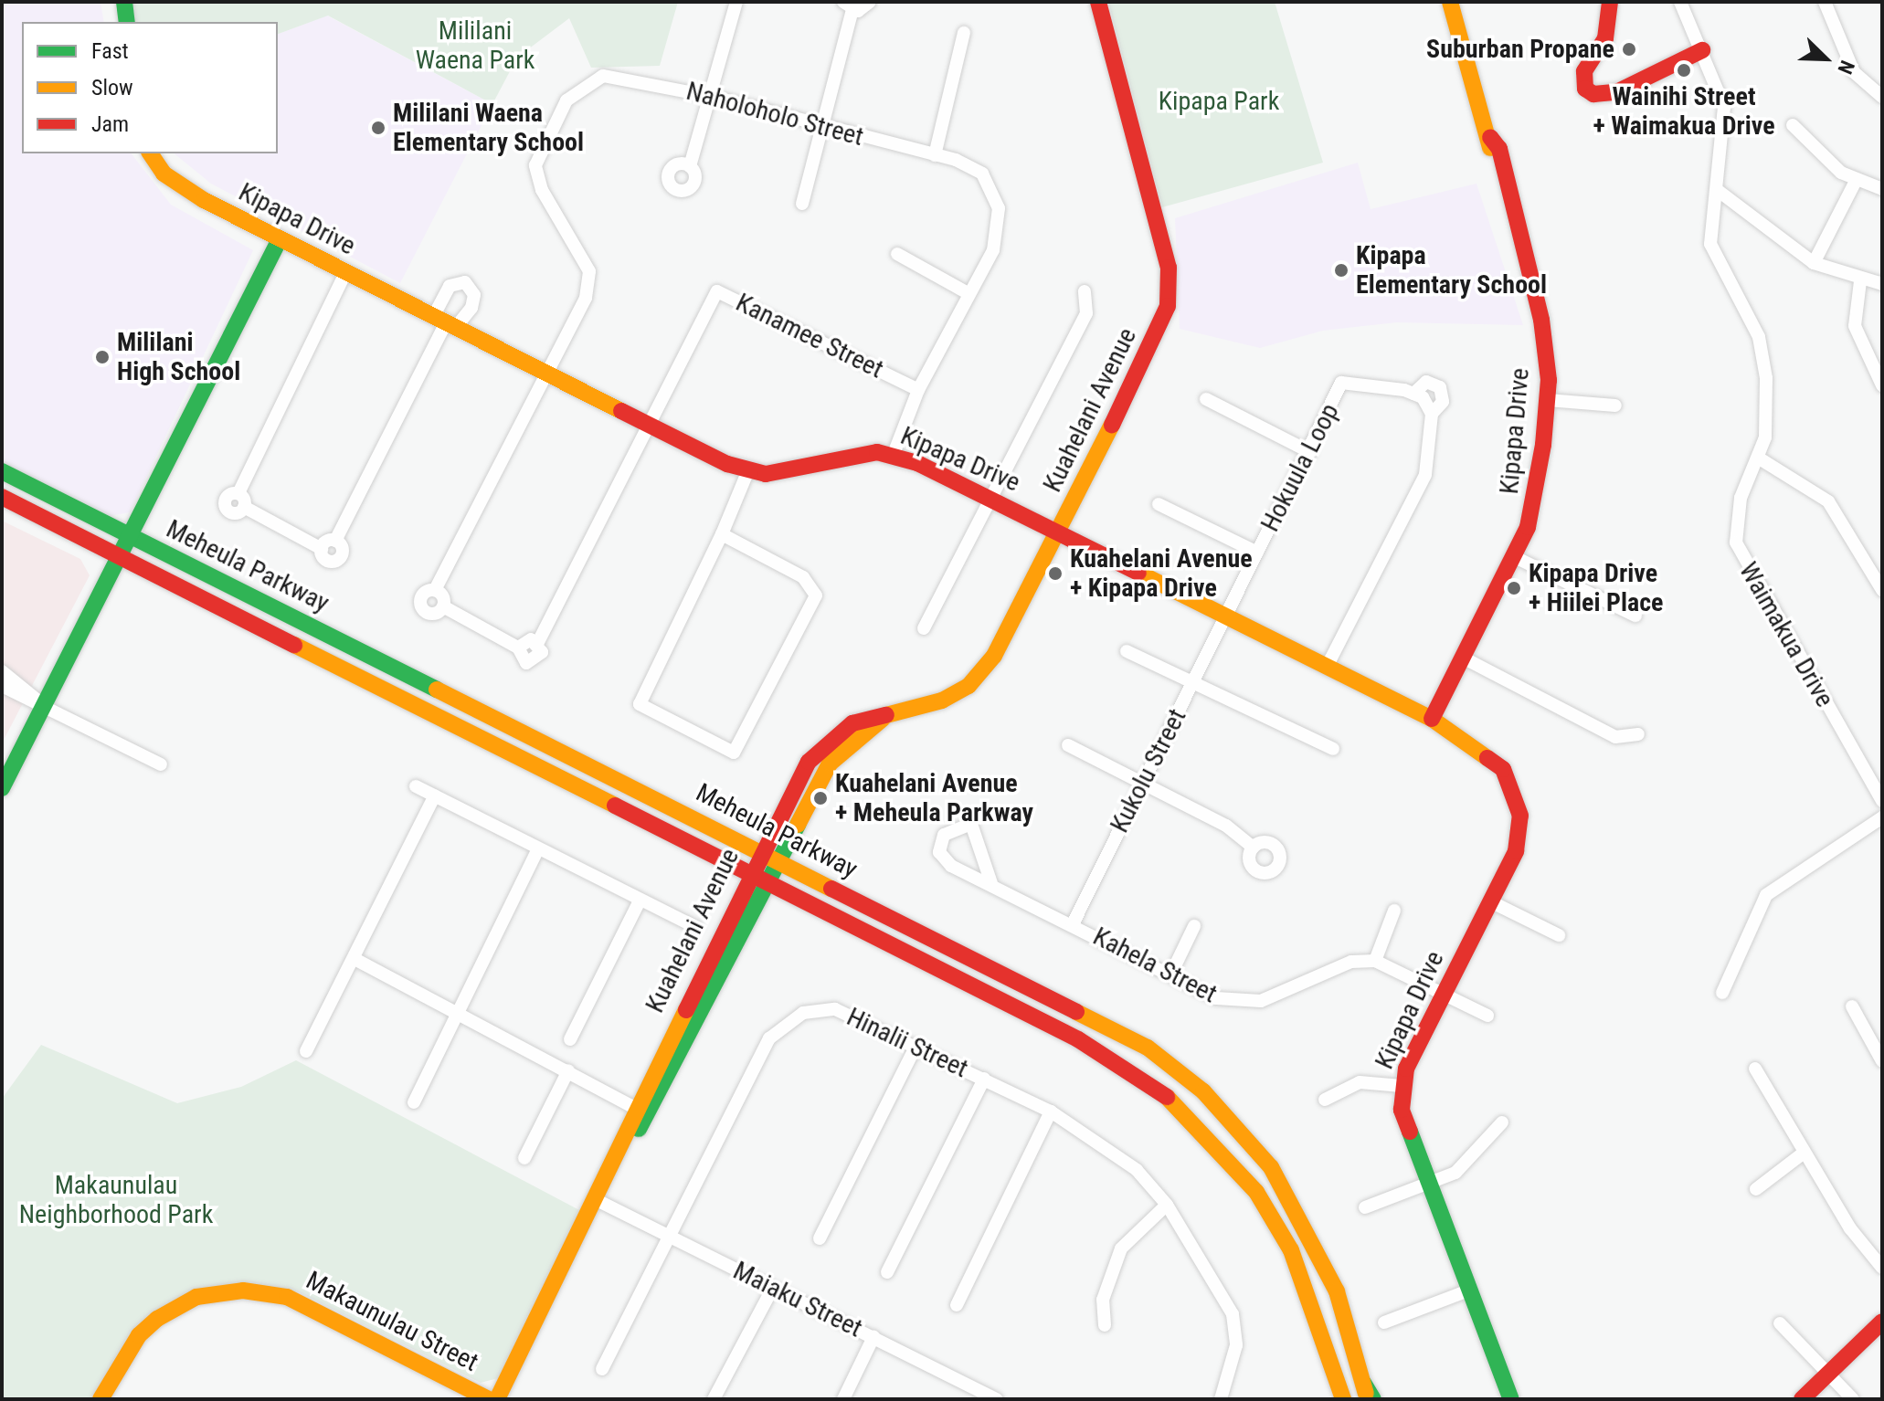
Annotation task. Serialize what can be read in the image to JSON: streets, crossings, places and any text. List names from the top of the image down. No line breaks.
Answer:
{"streets":{"main road":["Kipapa Drive","Kuahelani Avenue","Meheula Parkway","Makaunulau Street"],"street":["Naholoholo Street","Kanamee Street","Hokuula Loop","Waimakua Drive","Kukolu Street","Kahela Street","Hinalii Street","Maiaku Street"]},"crossings":[["Naholoholo Street","Kipapa Drive"],["Naholoholo Street","Kanamee Street"],["Kipapa Drive","Kanamee Street"],["Kipapa Drive","Kuahelani Avenue"],["Kipapa Drive","Hokuula Loop"],["Kipapa Drive","Kukolu Street"],["Kuahelani Avenue","Meheula Parkway"],["Kuahelani Avenue","Maiaku Street"],["Hokuula Loop","Kukolu Street"],["Kukolu Street","Kahela Street"],["Hinalii Street","Maiaku Street"]],"parks":["Mililani Waena Park","Kipapa Park","Makaunulau Neighborhood Park"],"places":["Suburban Propane","Wainihi Street + Waimakua Drive","Mililani Waena Elementary School","Kipapa Elementary School","Mililani High School","Kuahelani Avenue + Kipapa Drive","Kipapa Drive + Hiilei Place","Kuahelani Avenue + Meheula Parkway"],"legend":["Fast","Slow","Jam"],"north":"bottom right"}
